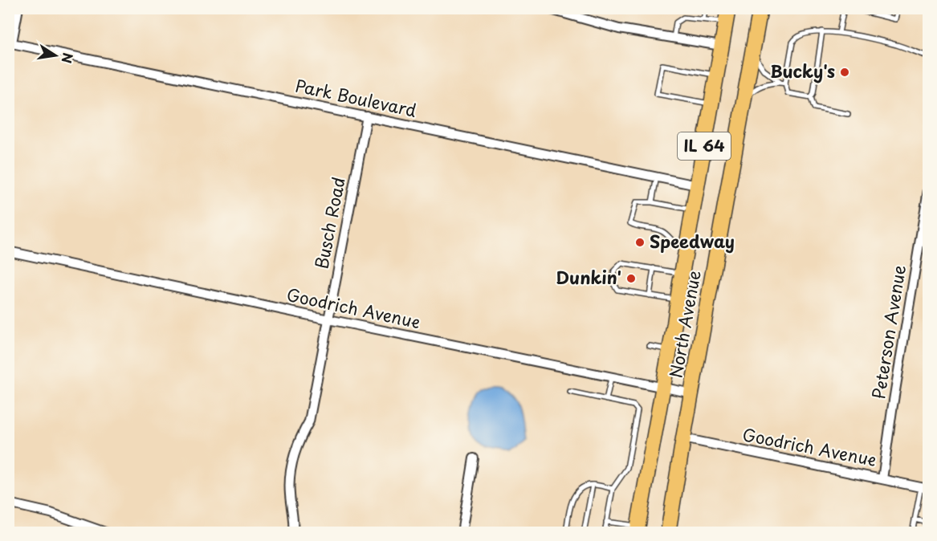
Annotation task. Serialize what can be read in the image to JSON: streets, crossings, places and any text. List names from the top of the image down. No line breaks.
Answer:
{"streets":{"main road":["IL 64","North Avenue"],"street":["Park Boulevard","Busch Road","Goodrich Avenue","Peterson Avenue"]},"crossings":[["Park Boulevard","Busch Road"],["Park Boulevard","North Avenue"],["Busch Road","Goodrich Avenue"],["Goodrich Avenue","North Avenue"],["Goodrich Avenue","Peterson Avenue"]],"places":["Bucky's","Speedway","Dunkin'"],"north":"right"}
